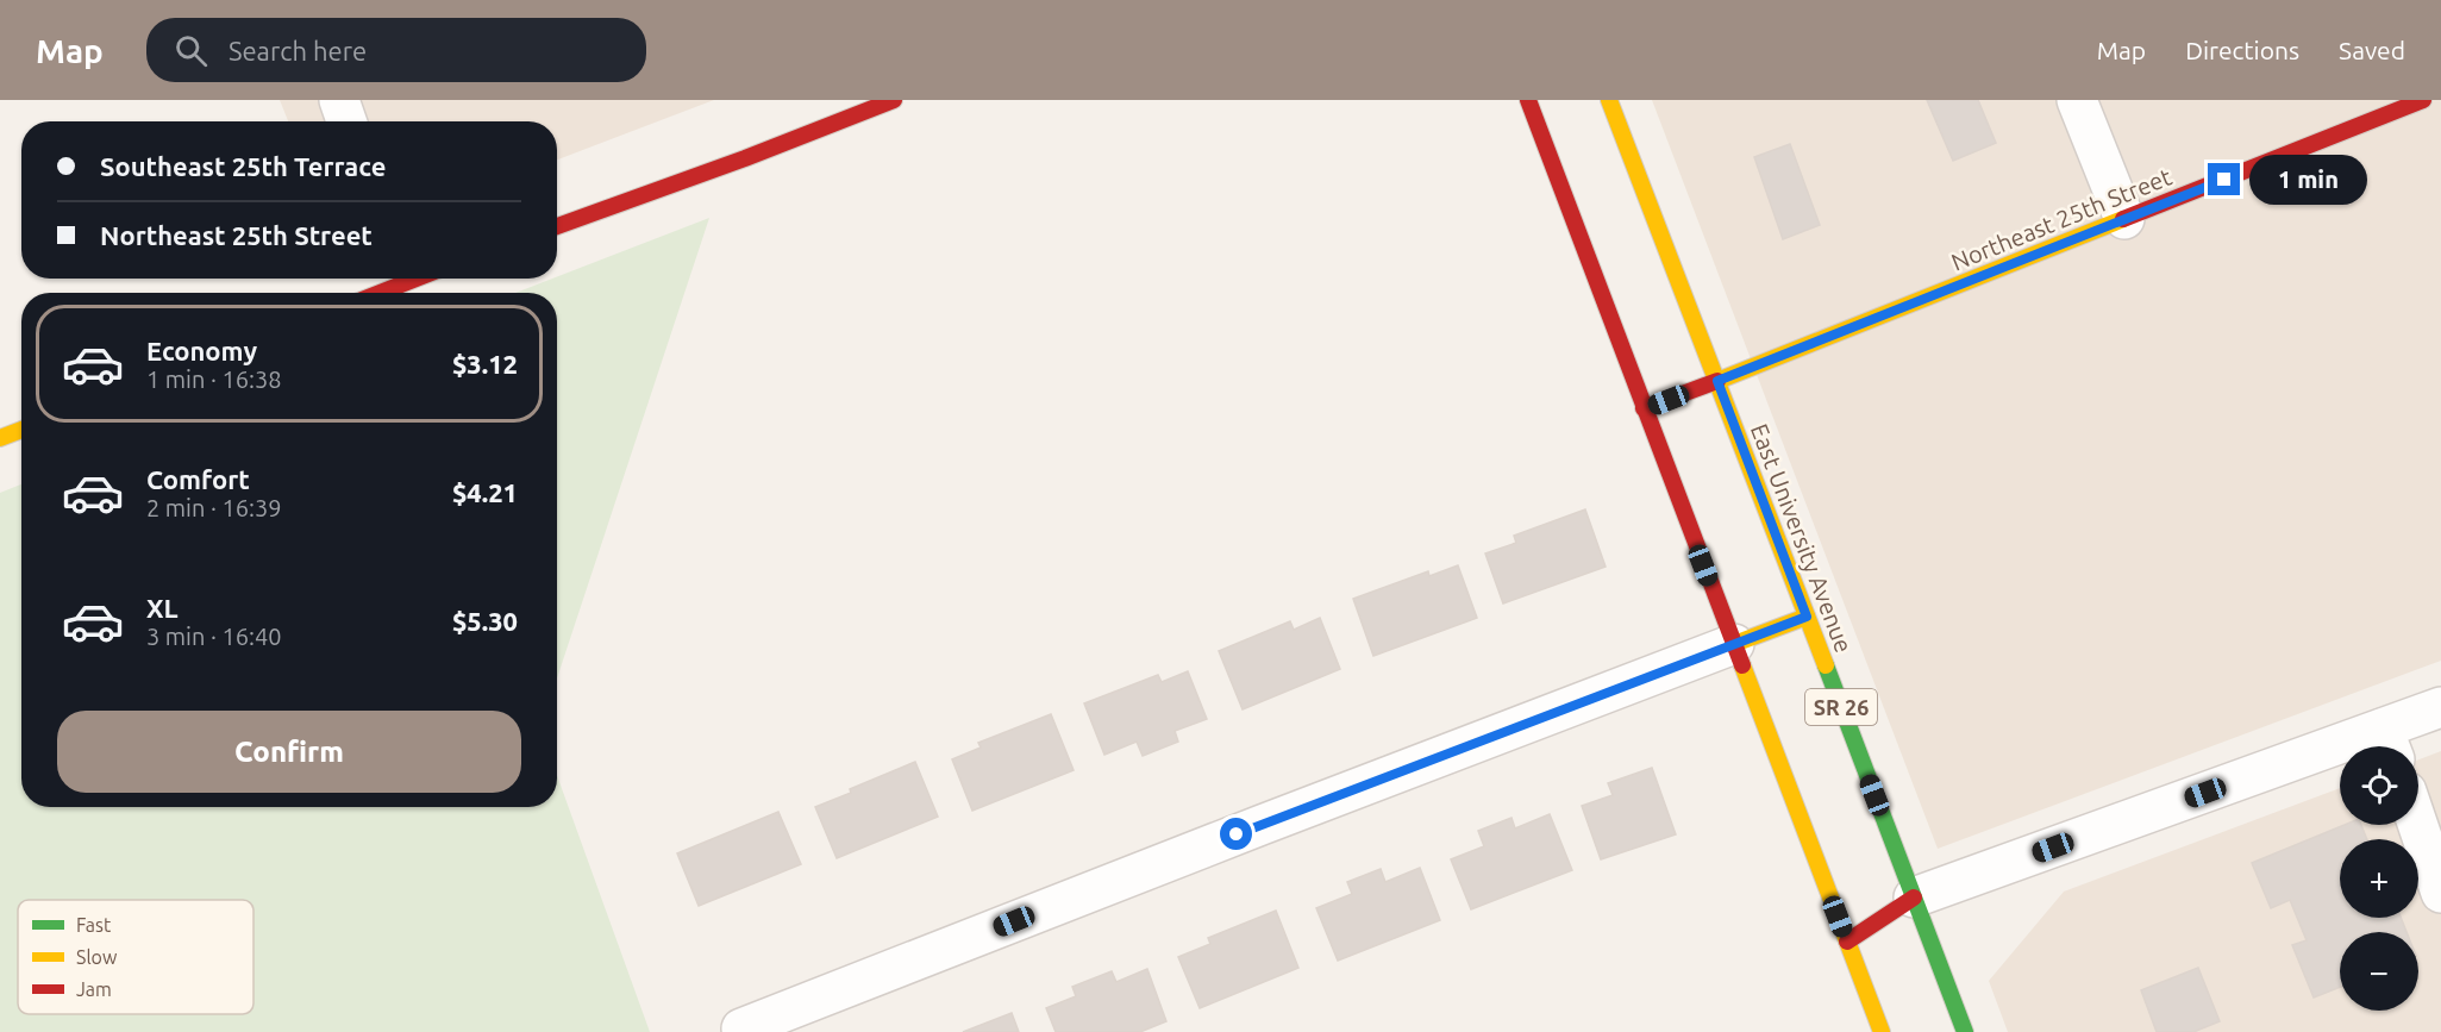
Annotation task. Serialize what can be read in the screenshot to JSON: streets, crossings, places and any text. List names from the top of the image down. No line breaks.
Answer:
{"streets":{"main road":["Northeast 25th Street","East University Avenue","SR 26"]},"crossings":[["Northeast 25th Street","East University Avenue"]],"legend":["Fast","Slow","Jam"],"page":{"header":"Map","search":"Search here","nav":["Map","Directions","Saved"],"banner":["Southeast 25th Terrace","Northeast 25th Street"],"bubble":"1 min","list":[{"name":"Economy","note":"1 min · 16:38","value":"$3.12"},{"name":"Comfort","note":"2 min · 16:39","value":"$4.21"},{"name":"XL","note":"3 min · 16:40","value":"$5.30"}],"buttons":"Confirm","map_buttons":["+","−"]}}
